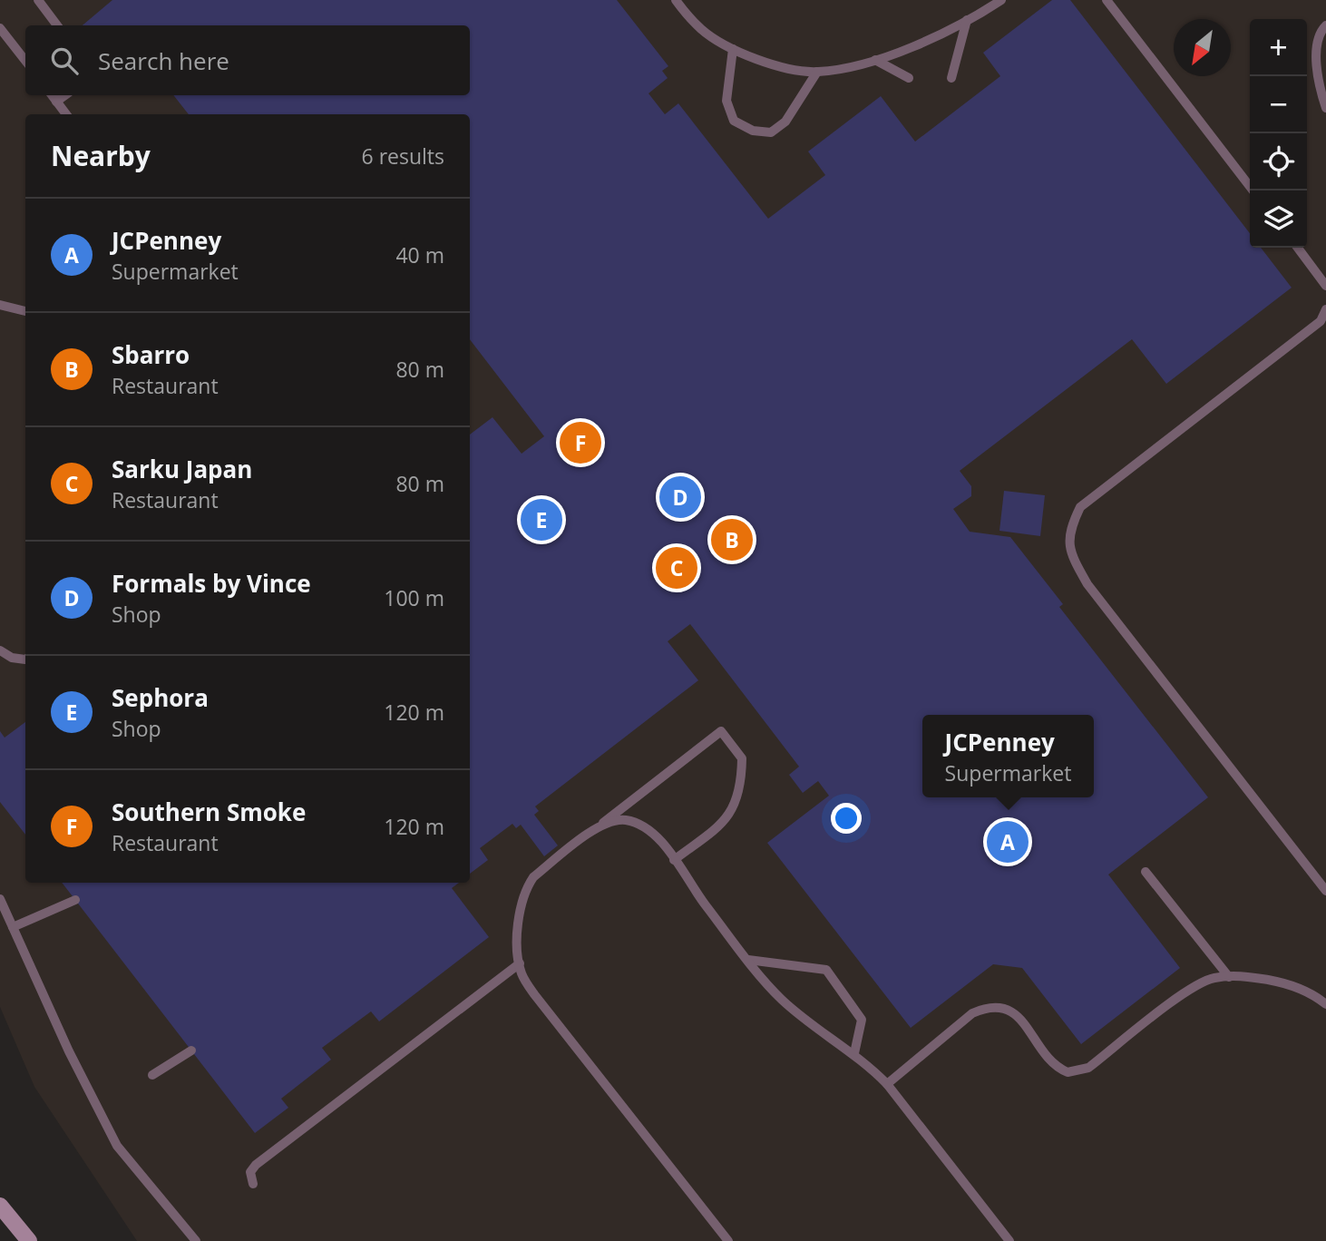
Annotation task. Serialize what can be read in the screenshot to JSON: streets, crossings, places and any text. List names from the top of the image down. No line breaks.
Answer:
{"north":"bottom left","page":{"map_buttons":["+","−"],"search":"Search here","heading":["Nearby","6 results"],"list":[{"mark":"A","name":"JCPenney","note":"Supermarket","value":"40 m"},{"mark":"B","name":"Sbarro","note":"Restaurant","value":"80 m"},{"mark":"C","name":"Sarku Japan","note":"Restaurant","value":"80 m"},{"mark":"D","name":"Formals by Vince","note":"Shop","value":"100 m"},{"mark":"E","name":"Sephora","note":"Shop","value":"120 m"},{"mark":"F","name":"Southern Smoke","note":"Restaurant","value":"120 m"}],"pins":["F","D","E","B","C","A"],"popup":["JCPenney","Supermarket"]}}
